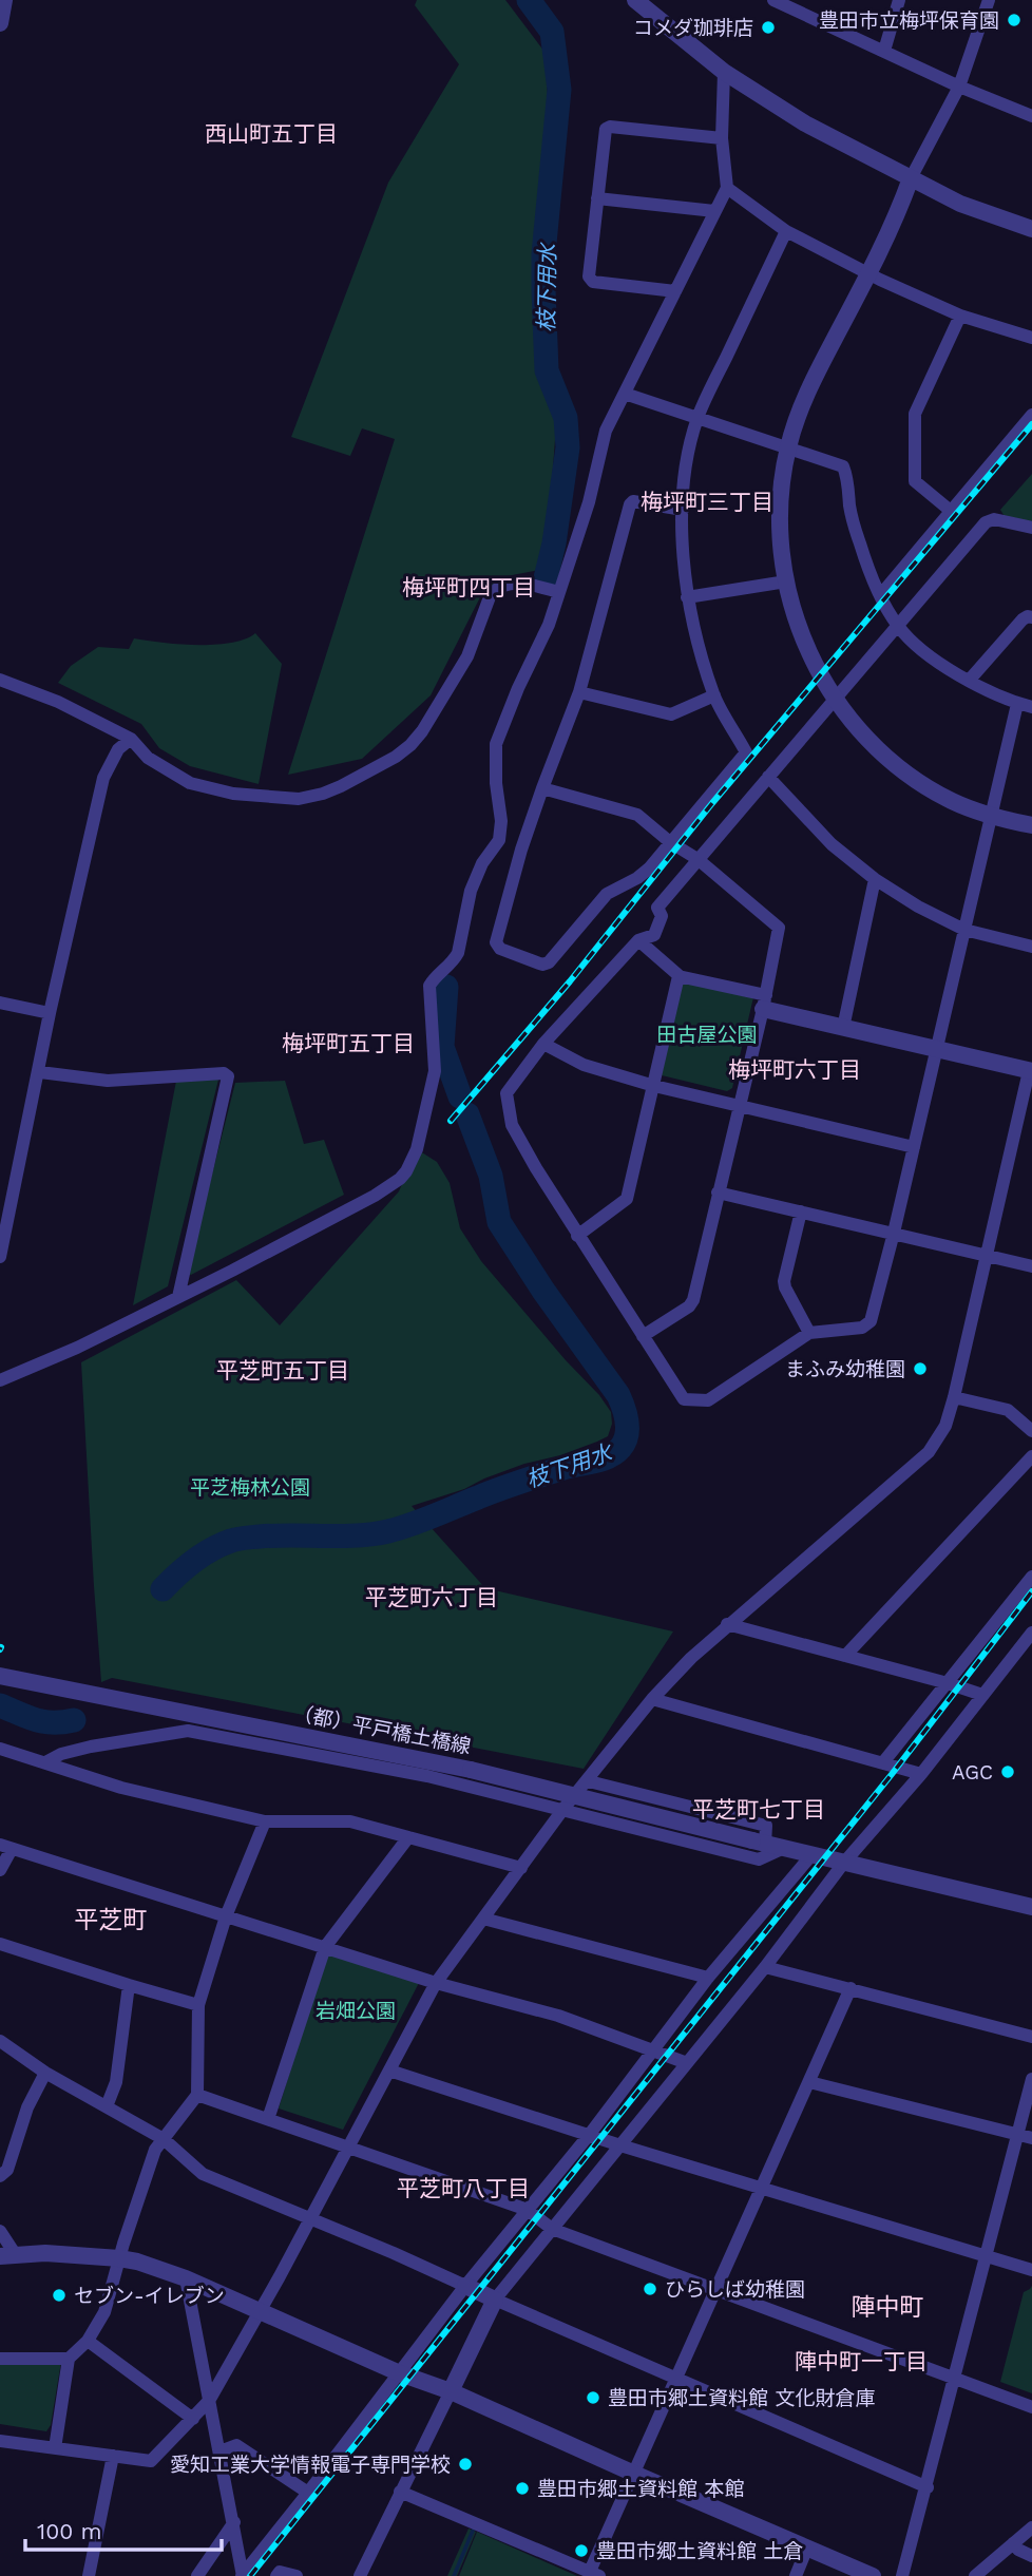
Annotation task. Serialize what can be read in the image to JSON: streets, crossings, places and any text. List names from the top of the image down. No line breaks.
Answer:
{"streets":{"street":["（都）平戸橋土橋線"]},"districts":["西山町五丁目","梅坪町三丁目","梅坪町四丁目","梅坪町五丁目","梅坪町六丁目","平芝町五丁目","平芝町六丁目","平芝町七丁目","平芝町","平芝町八丁目","陣中町","陣中町一丁目"],"water":["枝下用水"],"parks":["田古屋公園","平芝梅林公園","岩畑公園"],"places":["豊田市立梅坪保育園","コメダ珈琲店","まふみ幼稚園","AGC","ひらしば幼稚園","セブン-イレブン","豊田市郷土資料館 文化財倉庫","愛知工業大学情報電子専門学校","豊田市郷土資料館 本館","豊田市郷土資料館 土倉"],"scale_bar":"100 m"}
